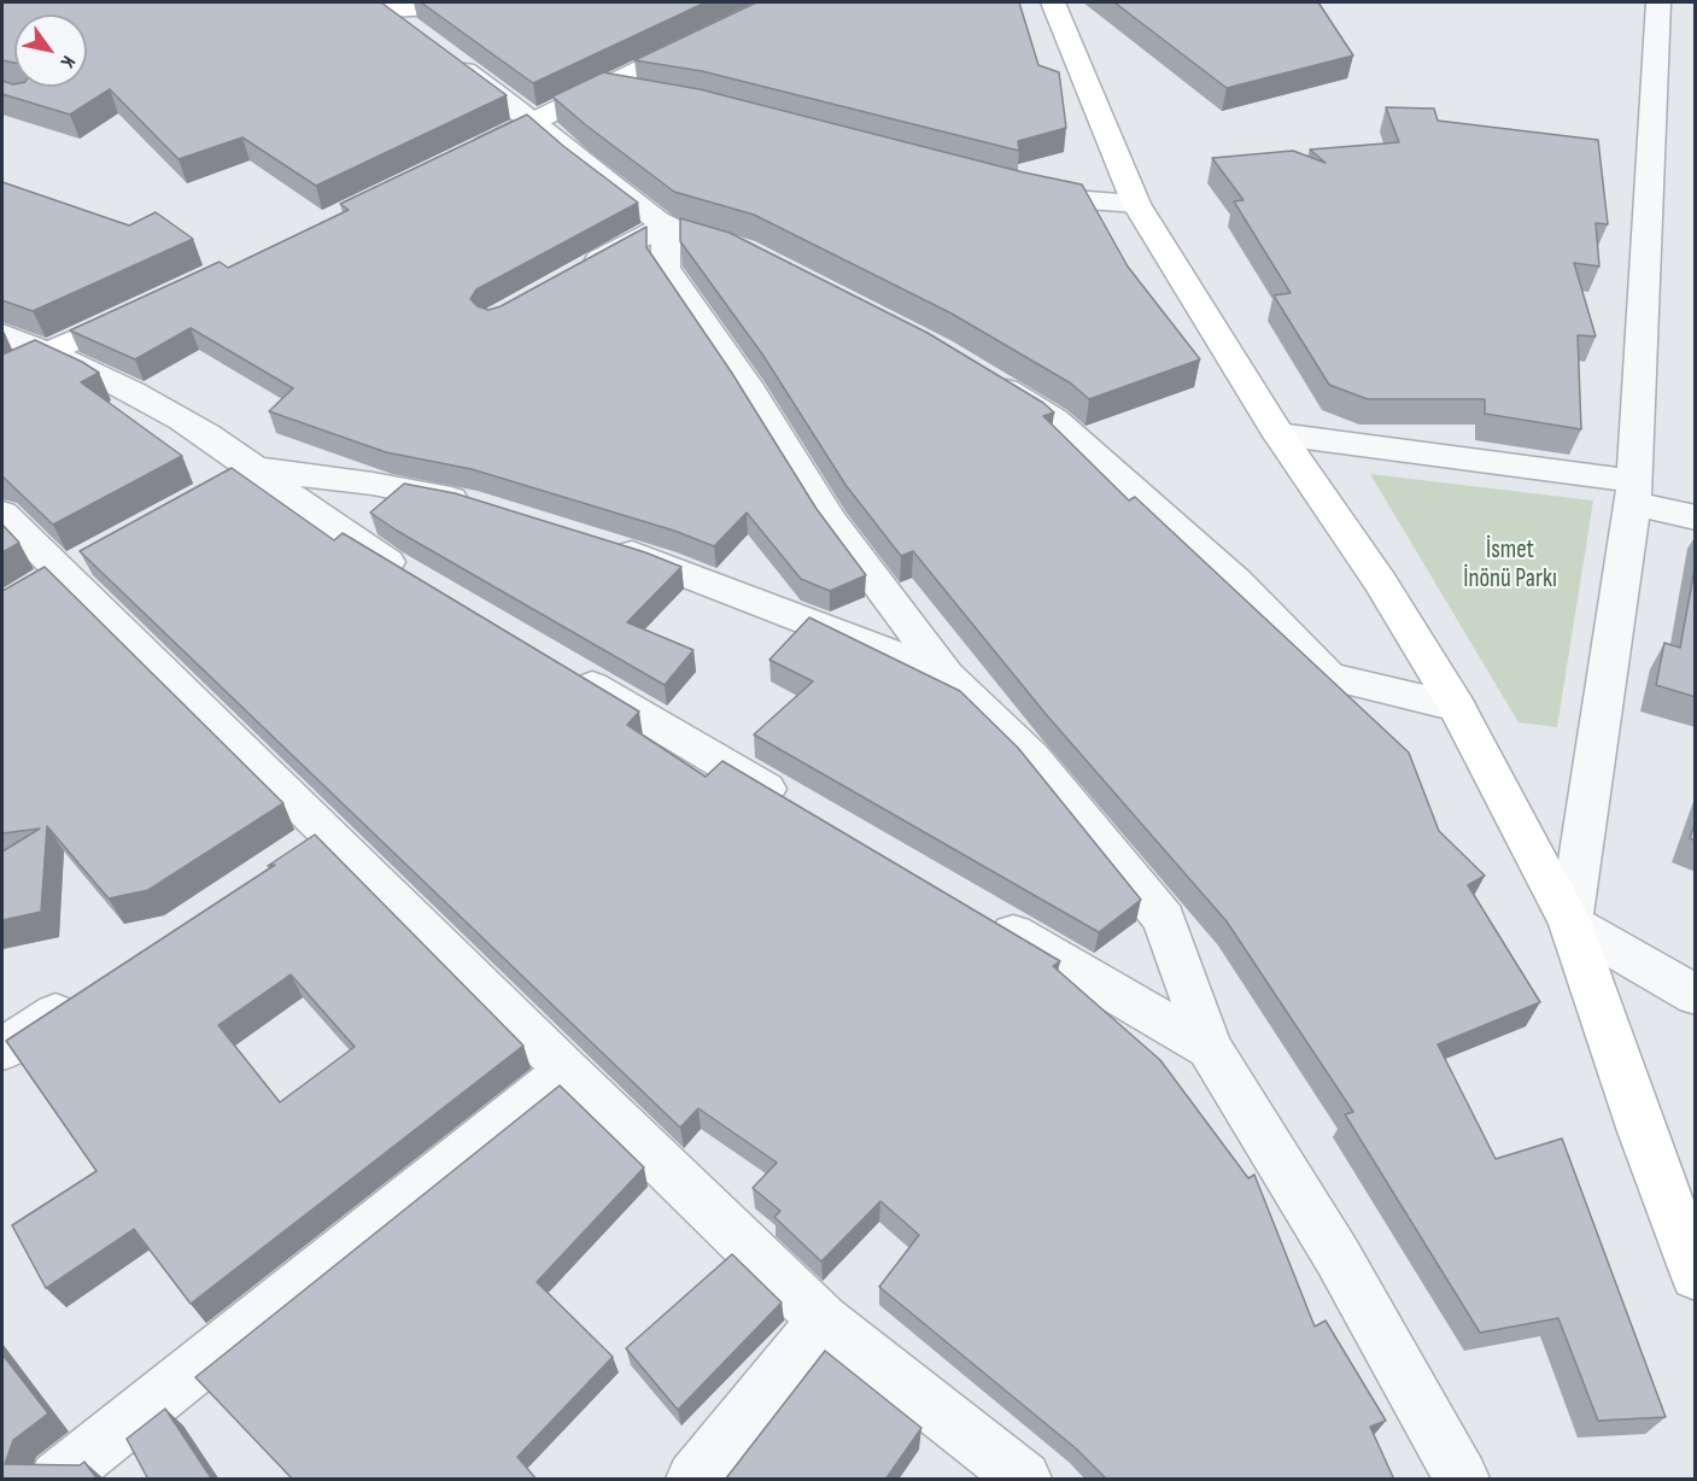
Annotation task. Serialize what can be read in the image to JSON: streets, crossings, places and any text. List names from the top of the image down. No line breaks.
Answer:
{"parks":["İsmet İnönü Parkı"],"north":"bottom right"}
